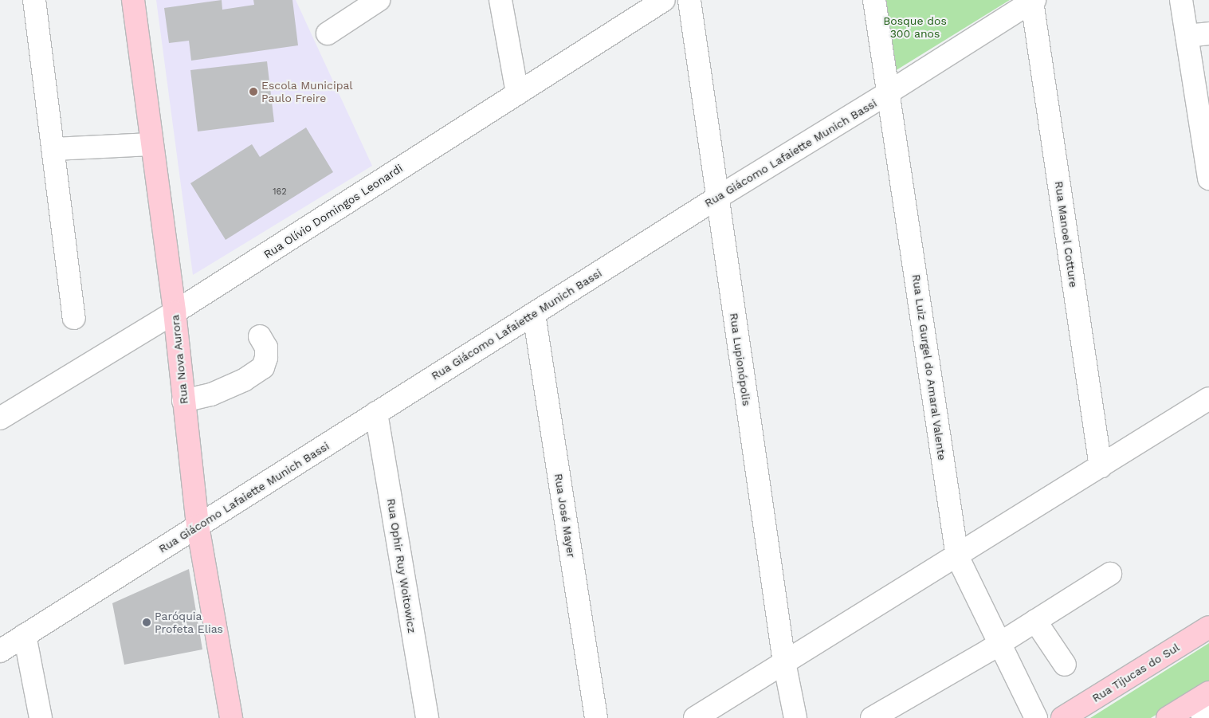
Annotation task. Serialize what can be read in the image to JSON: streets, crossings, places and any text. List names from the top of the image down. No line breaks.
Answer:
{"streets":{"main road":["Rua Nova Aurora","Rua Tijucas do Sul"],"street":["Rua Giácomo Lafaiette Munich Bassi","Rua Olívio Domingos Leonardi","Rua Manoel Cotture","Rua Lupionópolis","Rua Luiz Gurgel do Amaral Valente","Rua José Mayer","Rua Ophir Ruy Woitowicz"]},"crossings":[["Rua Giácomo Lafaiette Munich Bassi","Rua Manoel Cotture"],["Rua Giácomo Lafaiette Munich Bassi","Rua Nova Aurora"],["Rua Giácomo Lafaiette Munich Bassi","Rua Lupionópolis"],["Rua Giácomo Lafaiette Munich Bassi","Rua Luiz Gurgel do Amaral Valente"],["Rua Giácomo Lafaiette Munich Bassi","Rua José Mayer"],["Rua Giácomo Lafaiette Munich Bassi","Rua Ophir Ruy Woitowicz"],["Rua Olívio Domingos Leonardi","Rua Nova Aurora"]],"parks":["Bosque dos 300 anos"],"places":["Escola Municipal Paulo Freire","Paróquia Profeta Elias"],"house_numbers":["162"]}
